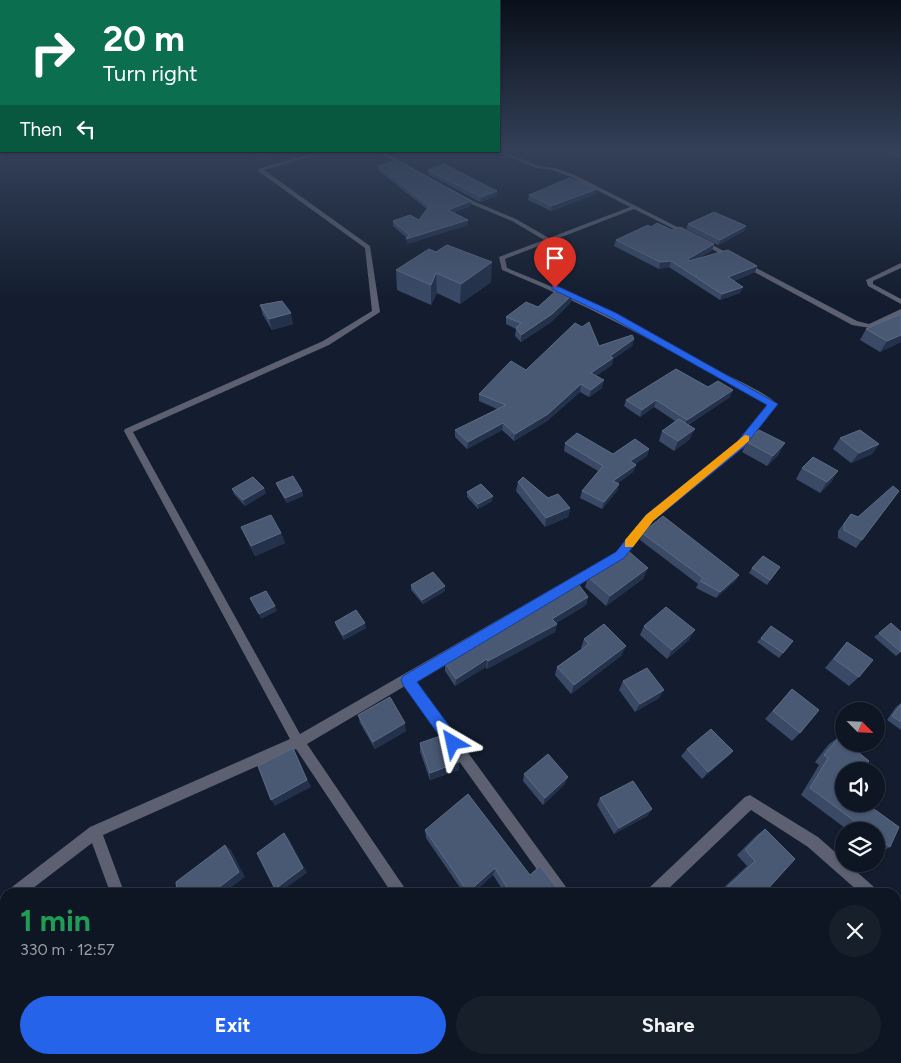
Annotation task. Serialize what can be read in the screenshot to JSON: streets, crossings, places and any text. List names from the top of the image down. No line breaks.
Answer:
{"north":"bottom right","page":{"turn":["20 m","Turn right"],"then":"Then","heading":["1 min","330 m · 12:57"],"buttons":["Exit","Share"]}}
